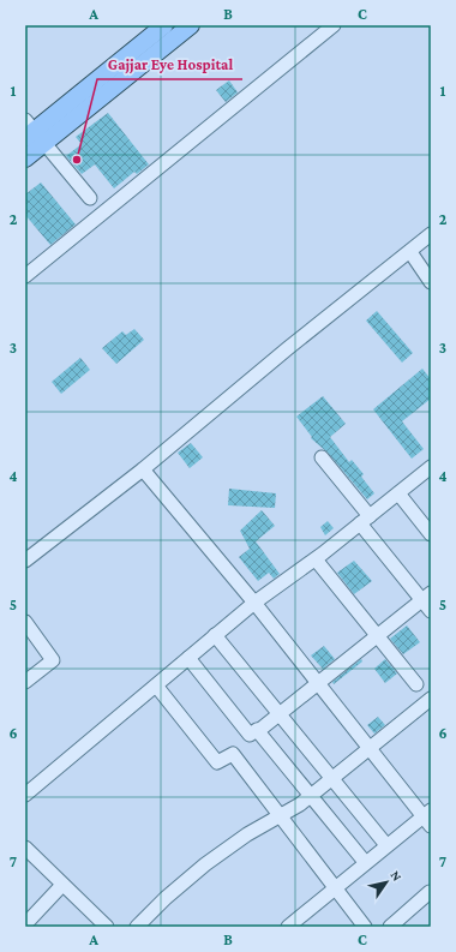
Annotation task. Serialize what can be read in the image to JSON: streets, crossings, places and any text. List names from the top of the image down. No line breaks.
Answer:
{"places":["Gajjar Eye Hospital"],"north":"top right","grid":{"columns":["A","B","C"],"rows":["1","2","3","4","5","6","7"]}}
